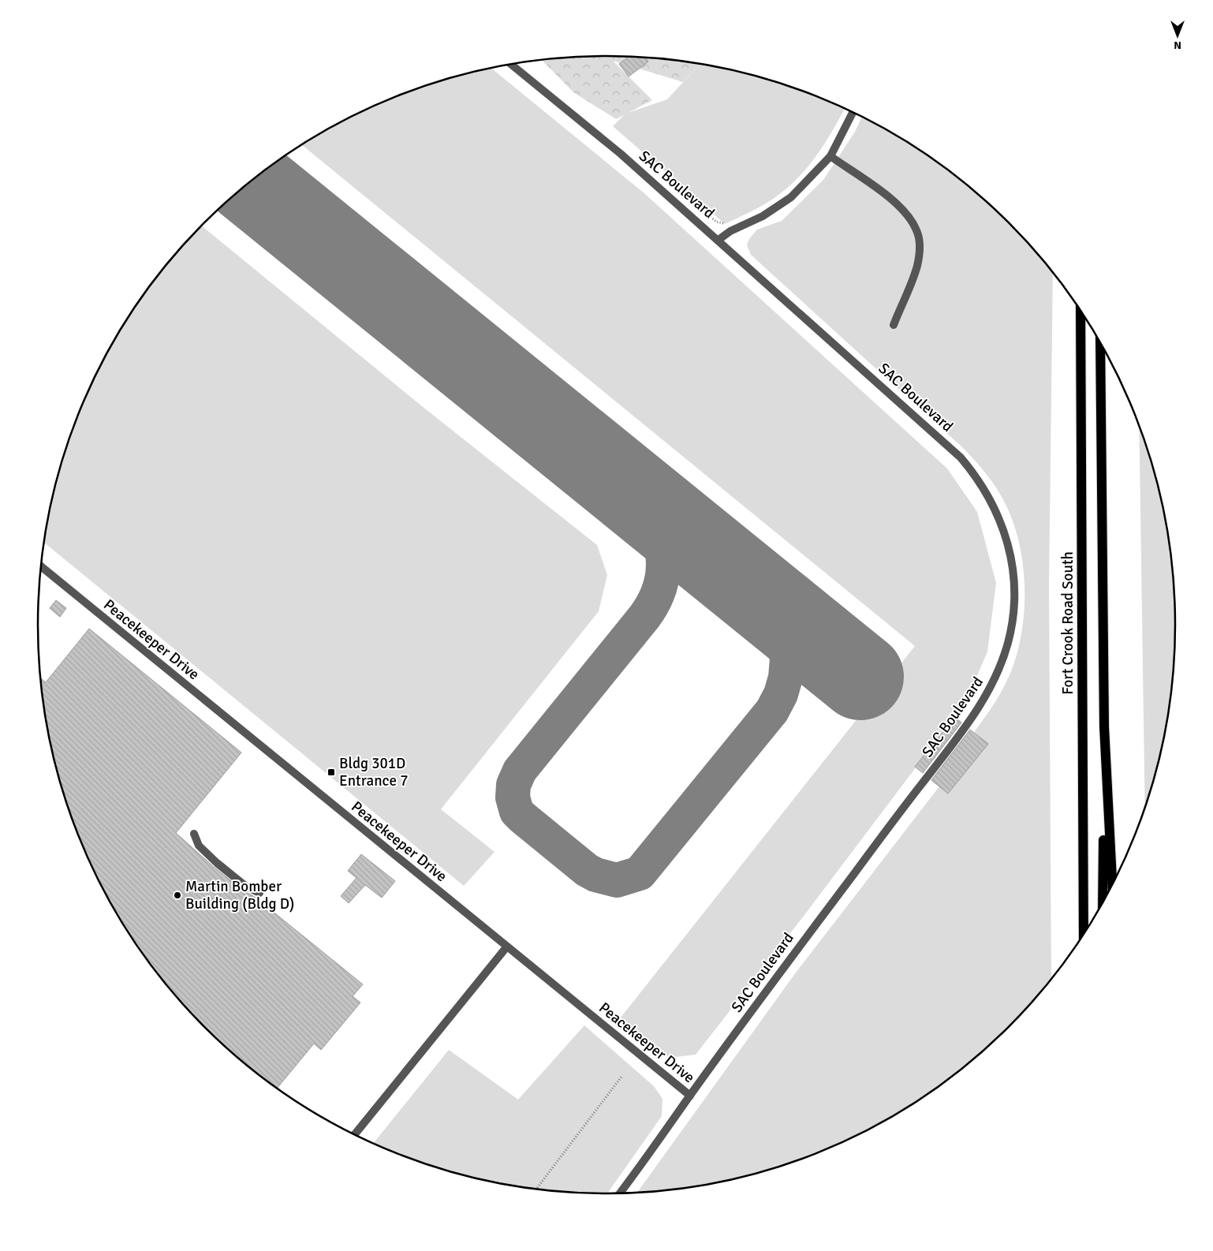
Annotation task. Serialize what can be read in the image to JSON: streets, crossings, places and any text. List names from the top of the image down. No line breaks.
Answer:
{"streets":{"main road":["Fort Crook Road South"],"street":["SAC Boulevard","Peacekeeper Drive"]},"crossings":[["SAC Boulevard","Peacekeeper Drive"]],"places":{"transit":["Bldg 301D Entrance 7"],"other":["Martin Bomber Building (Bldg D)"]},"north":"bottom"}
